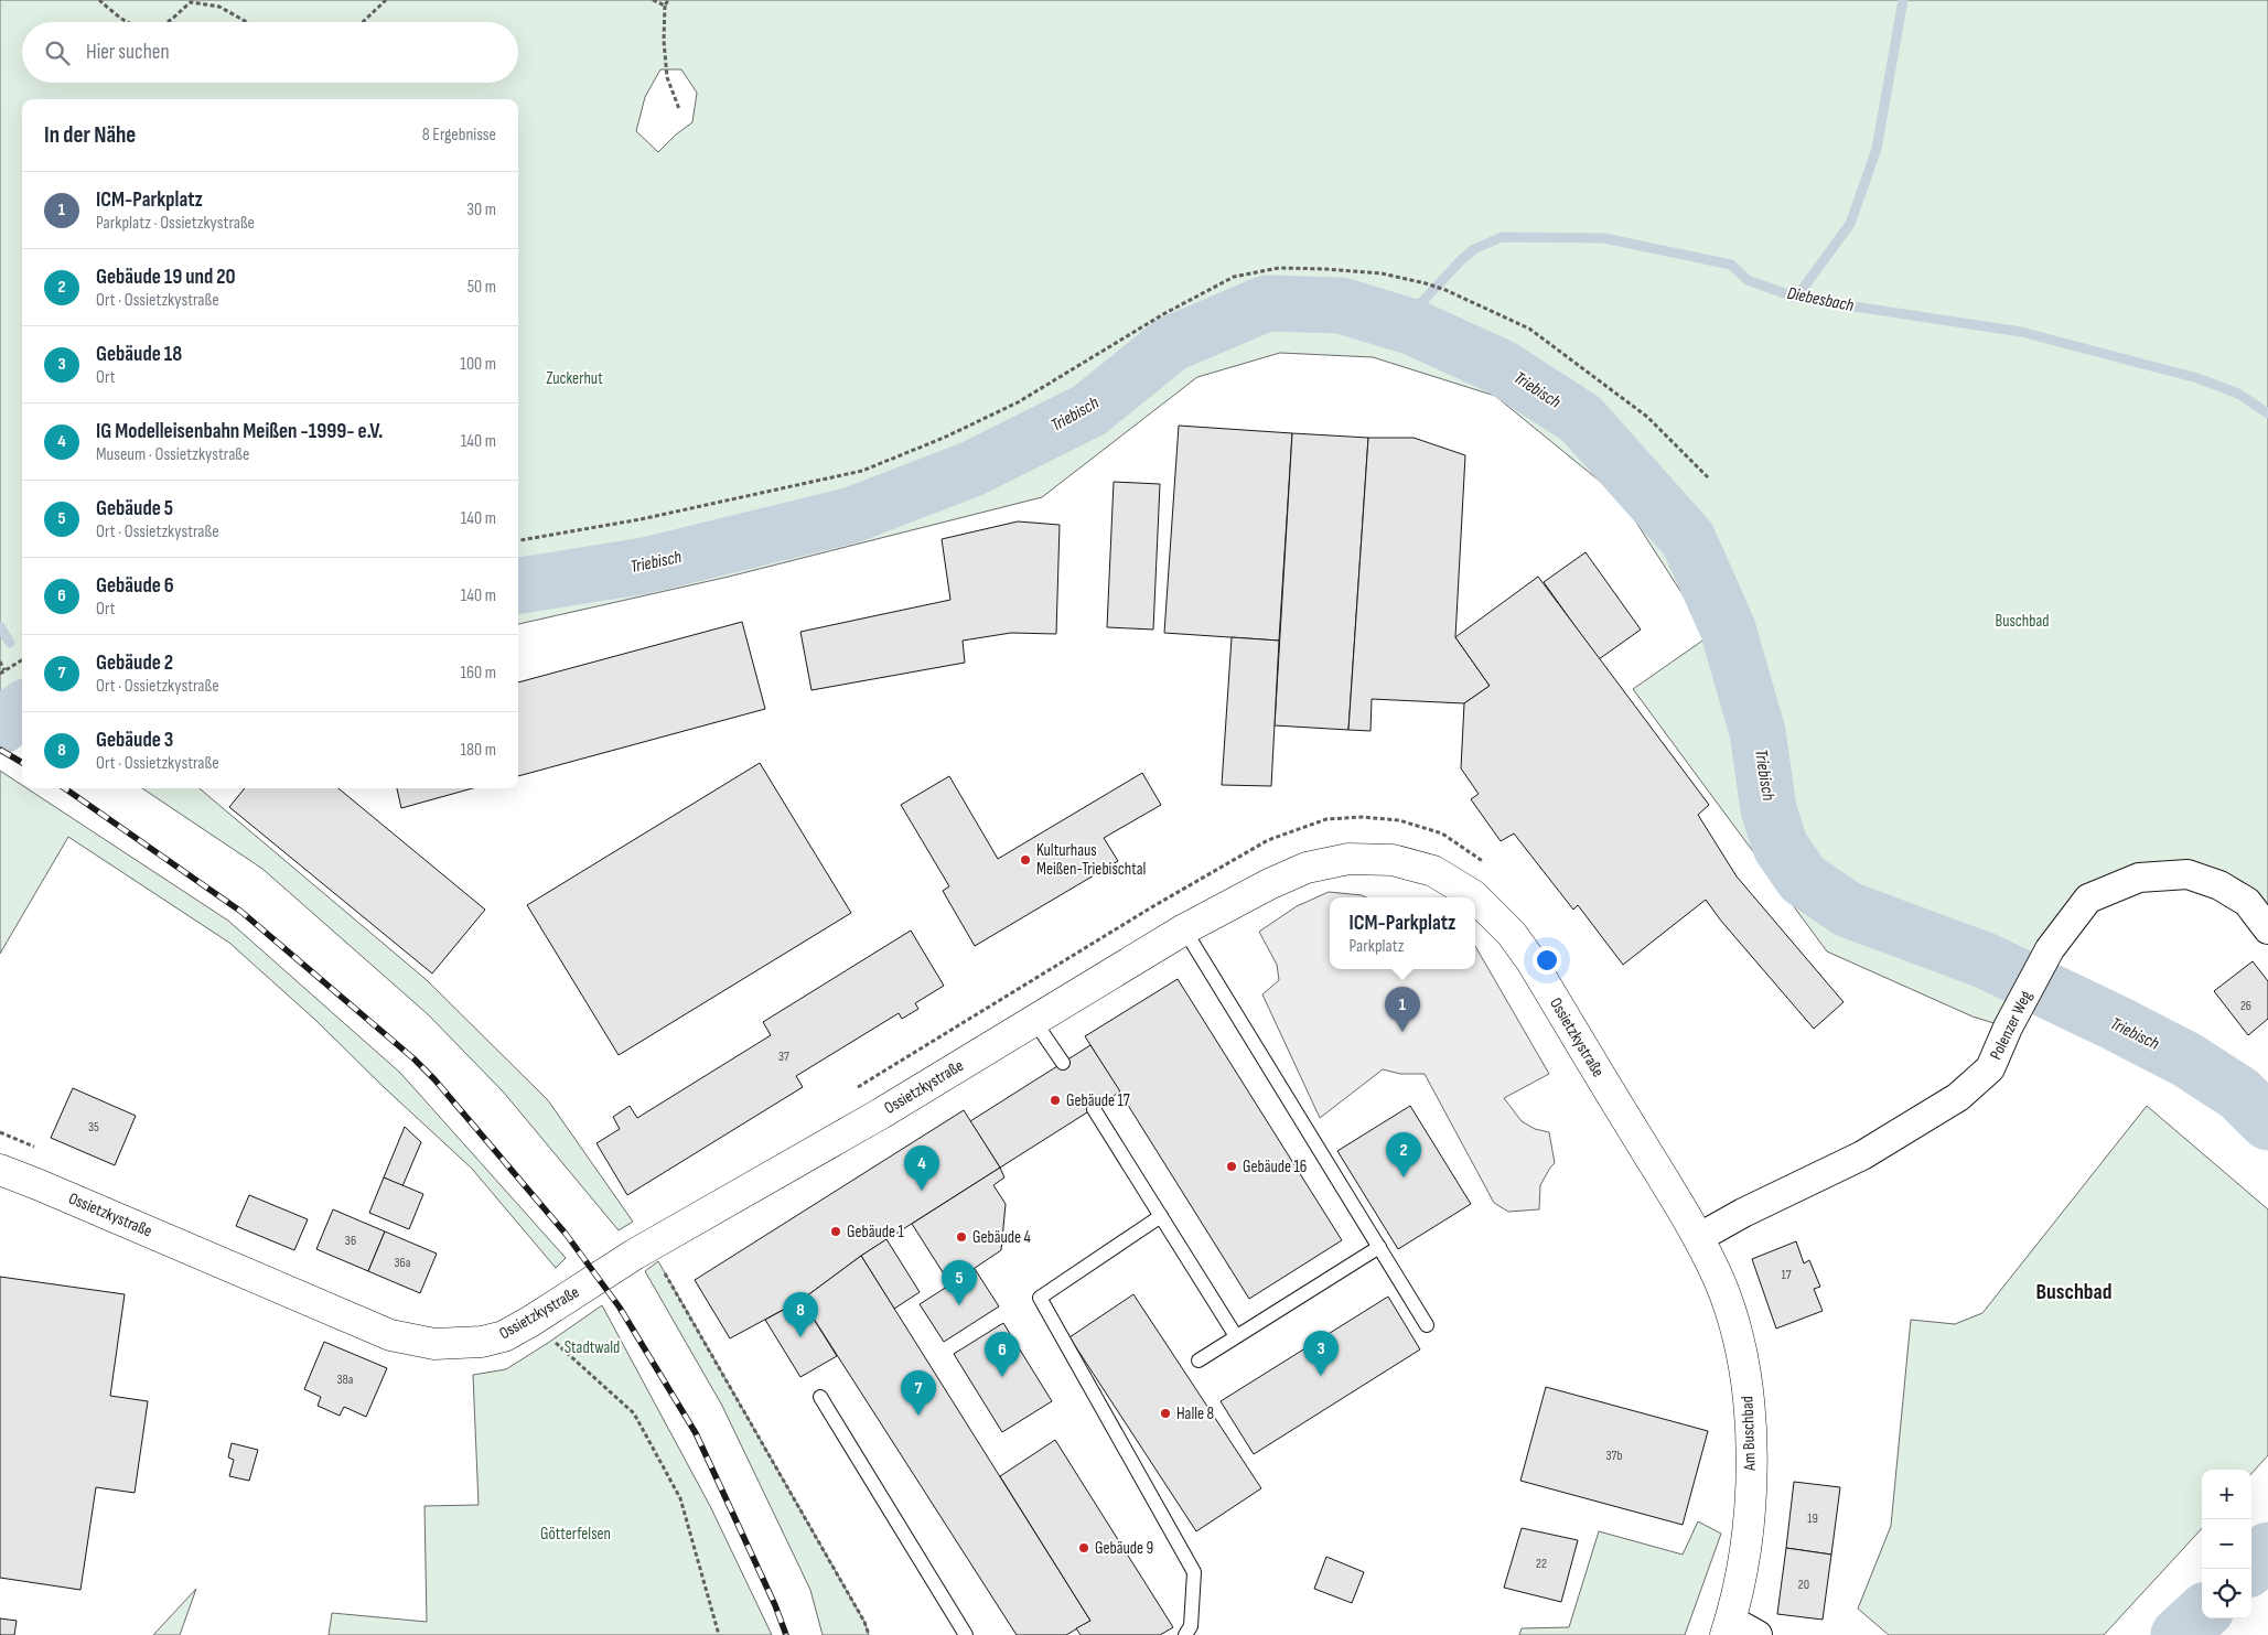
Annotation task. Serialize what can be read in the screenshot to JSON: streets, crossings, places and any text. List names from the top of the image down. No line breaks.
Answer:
{"streets":{"main road":["Ossietzkystraße","Am Buschbad"],"street":["Polenzer Weg"]},"crossings":[["Polenzer Weg","Ossietzkystraße"],["Polenzer Weg","Am Buschbad"],["Ossietzkystraße","Am Buschbad"]],"districts":["Buschbad"],"water":["Diebesbach","Triebisch"],"parks":["Zuckerhut","Buschbad","Stadtwald","Götterfelsen"],"places":["Kulturhaus Meißen-Triebischtal","Gebäude 17","Gebäude 16","Gebäude 1","Gebäude 4","Halle 8","Gebäude 9"],"house_numbers":["26","37","35","36","36a","17","38a","37b","19","22","20"],"page":{"search":"Hier suchen","heading":["In der Nähe","8 Ergebnisse"],"list":[{"mark":"1","name":"ICM-Parkplatz","note":"Parkplatz · Ossietzkystraße","value":"30 m"},{"mark":"2","name":"Gebäude 19 und 20","note":"Ort · Ossietzkystraße","value":"50 m"},{"mark":"3","name":"Gebäude 18","note":"Ort","value":"100 m"},{"mark":"4","name":"IG Modelleisenbahn Meißen -1999- e.V.","note":"Museum · Ossietzkystraße","value":"140 m"},{"mark":"5","name":"Gebäude 5","note":"Ort · Ossietzkystraße","value":"140 m"},{"mark":"6","name":"Gebäude 6","note":"Ort","value":"140 m"},{"mark":"7","name":"Gebäude 2","note":"Ort · Ossietzkystraße","value":"160 m"},{"mark":"8","name":"Gebäude 3","note":"Ort · Ossietzkystraße","value":"180 m"}],"popup":["ICM-Parkplatz","Parkplatz"],"pins":["1","2","4","5","8","3","6","7"],"map_buttons":["+","−"]}}
